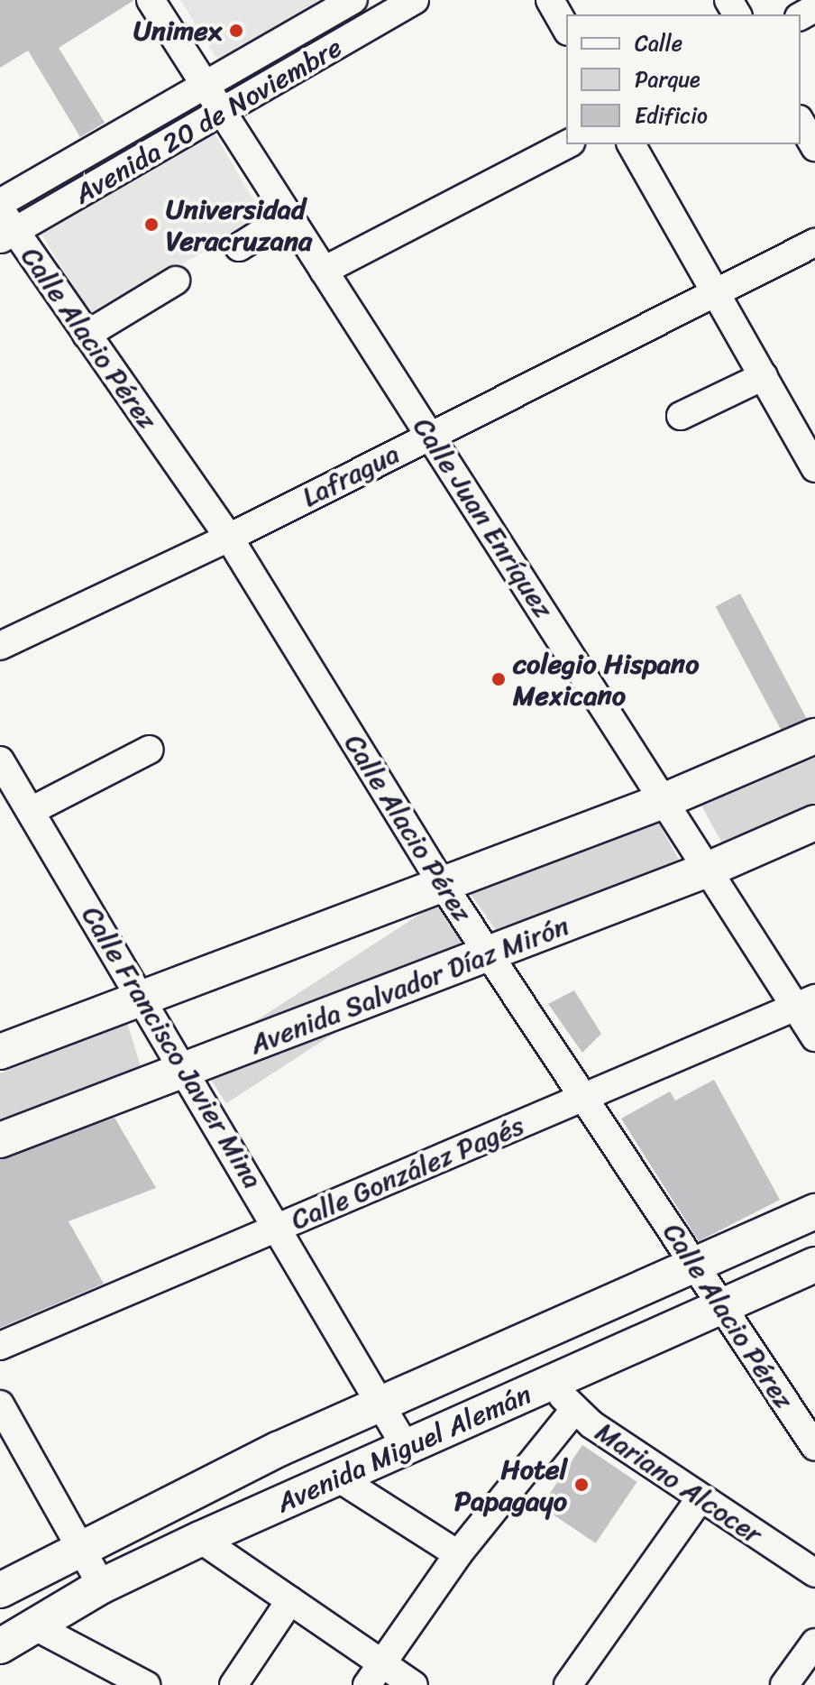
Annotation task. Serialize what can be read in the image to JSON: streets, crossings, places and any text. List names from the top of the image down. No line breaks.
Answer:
{"streets":{"main road":["Avenida Salvador Díaz Mirón","Avenida Miguel Alemán"],"street":["Avenida 20 de Noviembre","Calle Alacio Pérez","Lafragua","Calle Juan Enríquez","Calle Francisco Javier Mina","Calle González Pagés","Mariano Alcocer"]},"crossings":[["Avenida 20 de Noviembre","Calle Alacio Pérez"],["Avenida 20 de Noviembre","Calle Juan Enríquez"],["Calle Alacio Pérez","Lafragua"],["Calle Alacio Pérez","Avenida Salvador Díaz Mirón"],["Calle Alacio Pérez","Calle González Pagés"],["Calle Alacio Pérez","Avenida Miguel Alemán"],["Lafragua","Calle Juan Enríquez"],["Calle Juan Enríquez","Avenida Salvador Díaz Mirón"],["Calle Juan Enríquez","Calle González Pagés"],["Avenida Salvador Díaz Mirón","Calle Francisco Javier Mina"],["Calle Francisco Javier Mina","Calle González Pagés"],["Calle Francisco Javier Mina","Avenida Miguel Alemán"],["Avenida Miguel Alemán","Mariano Alcocer"]],"places":["Unimex","Universidad Veracruzana","colegio Hispano Mexicano","Hotel Papagayo"],"legend":["Calle","Parque","Edificio"]}
